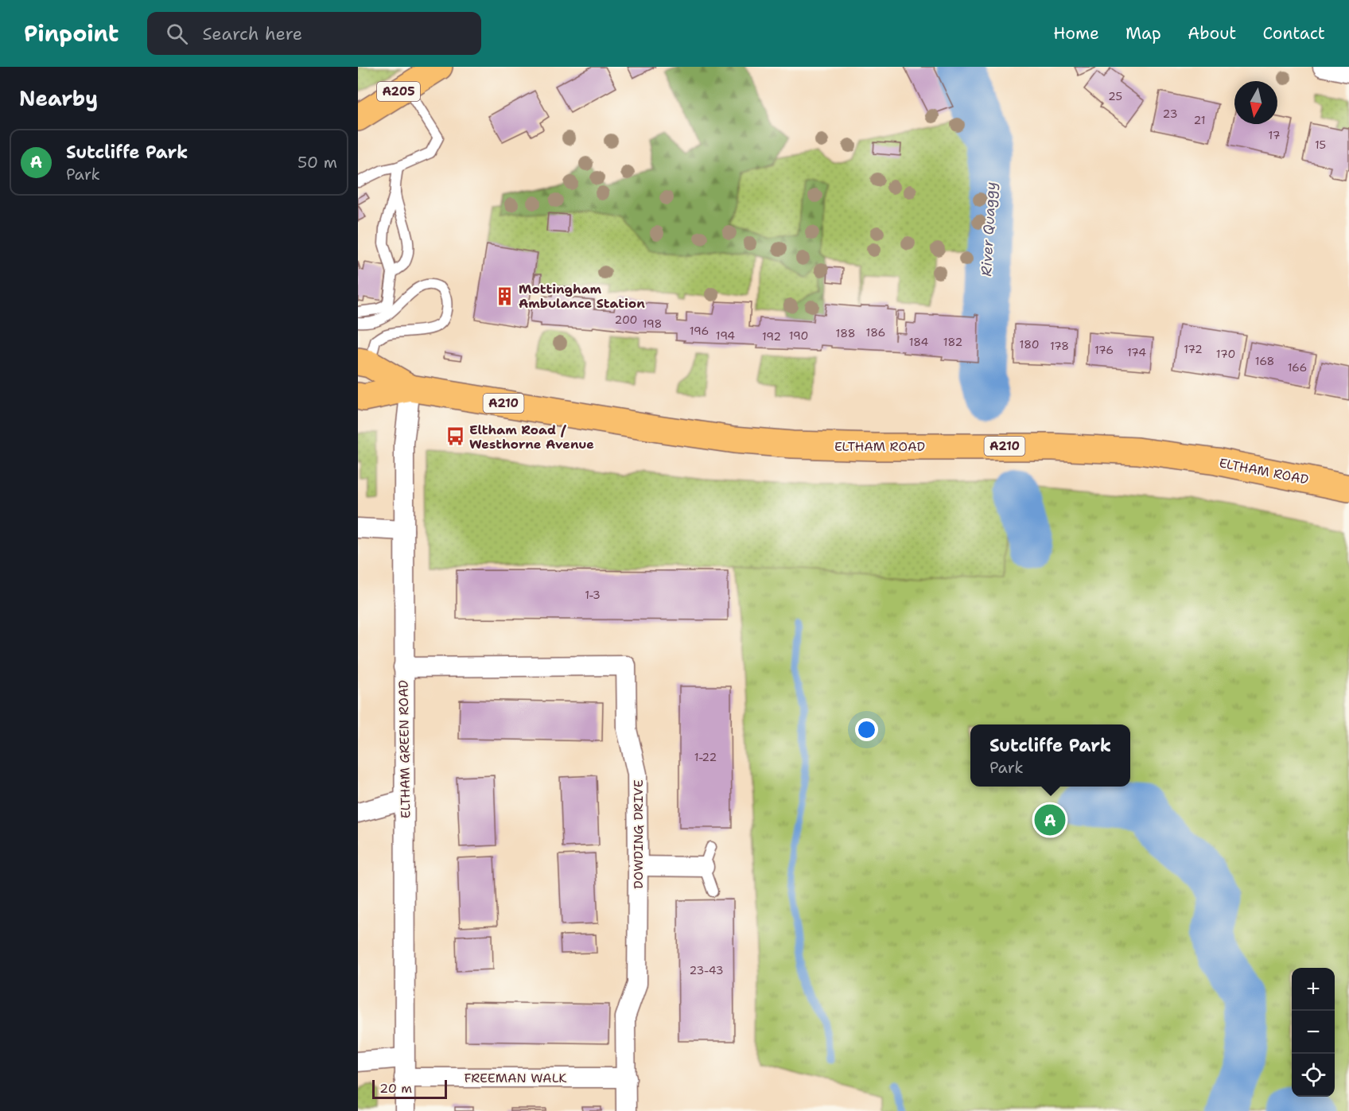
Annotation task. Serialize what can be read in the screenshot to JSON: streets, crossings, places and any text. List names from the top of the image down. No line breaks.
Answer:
{"streets":{"highway":["A205","A210","ELTHAM ROAD"],"street":["ELTHAM GREEN ROAD","DOWDING DRIVE","FREEMAN WALK"]},"crossings":[["ELTHAM ROAD","ELTHAM GREEN ROAD"],["ELTHAM GREEN ROAD","DOWDING DRIVE"],["ELTHAM GREEN ROAD","FREEMAN WALK"],["DOWDING DRIVE","FREEMAN WALK"]],"water":["River Quaggy"],"places":{"building":["Mottingham Ambulance Station"],"bus stop":["Eltham Road / Westhorne Avenue"]},"house_numbers":["25","23","21","17","15","200","198","196","186","188","194","190","192","184","182","180","178","172","176","174","170","168","166","1-3","1-22","23-43"],"scale_bar":"20 m","north":"bottom","page":{"header":"Pinpoint","search":"Search here","nav":["Home","Map","About","Contact"],"heading":"Nearby","list":[{"mark":"A","name":"Sutcliffe Park","note":"Park","value":"50 m"}],"popup":["Sutcliffe Park","Park"],"pins":"A","map_buttons":["+","−"],"scale":"20 m"}}
